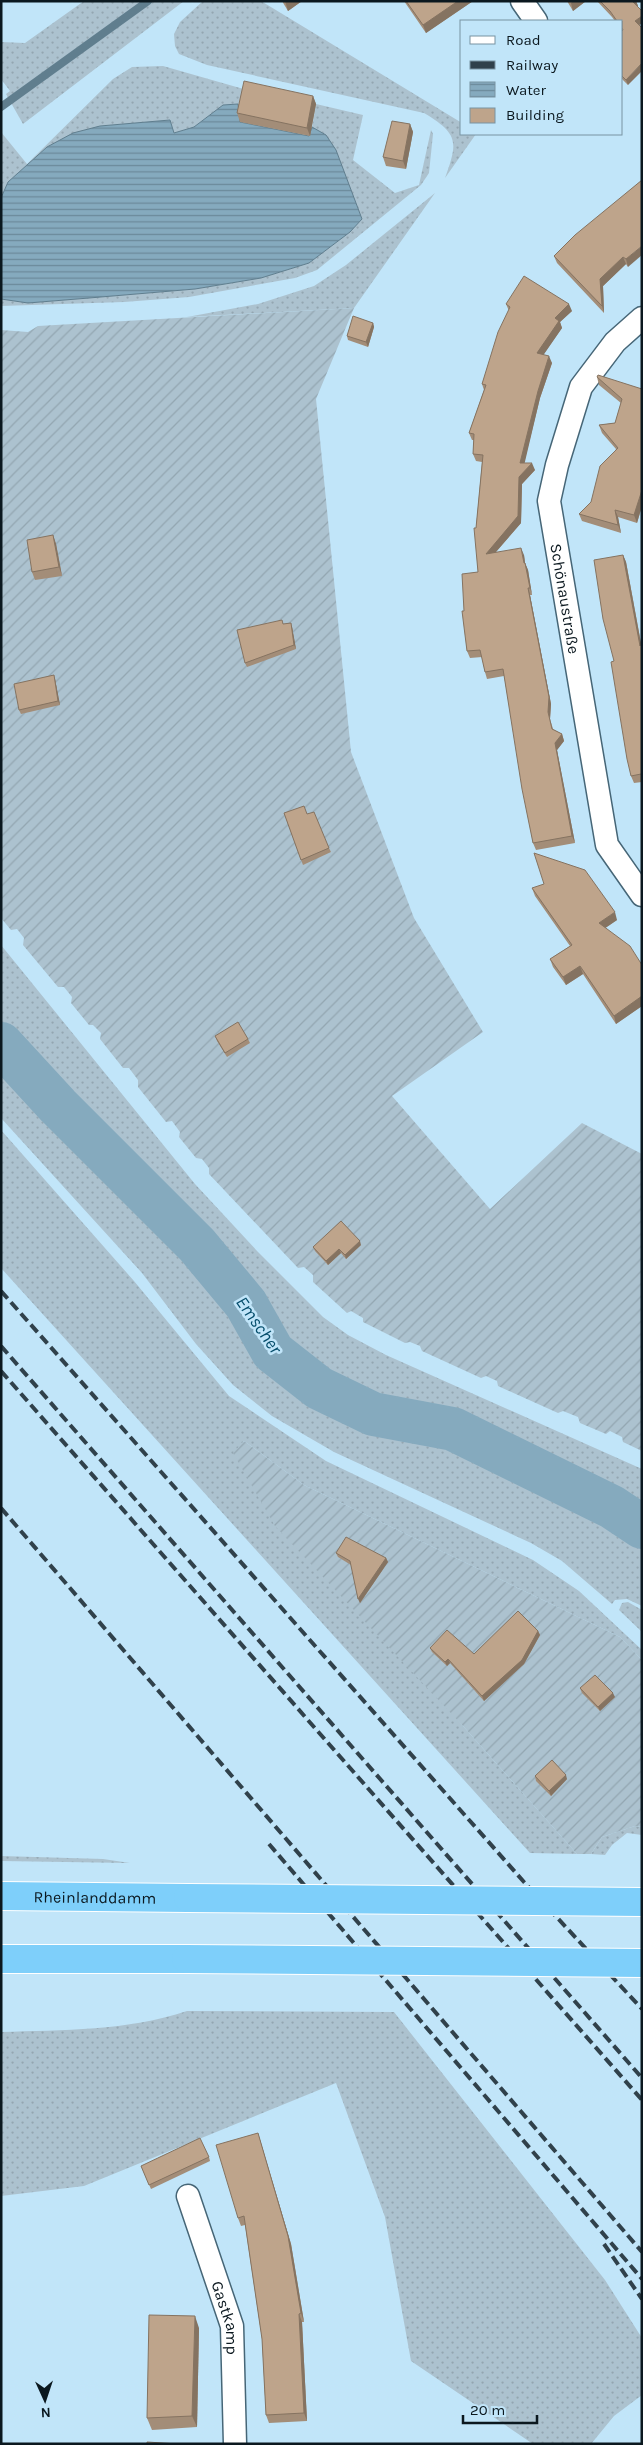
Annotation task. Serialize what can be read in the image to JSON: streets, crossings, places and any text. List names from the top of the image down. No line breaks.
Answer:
{"streets":{"highway":["Rheinlanddamm"],"street":["Schönaustraße","Gastkamp"]},"water":["Emscher"],"legend":["Road","Railway","Water","Building"],"scale_bar":"20 m","north":"bottom"}
